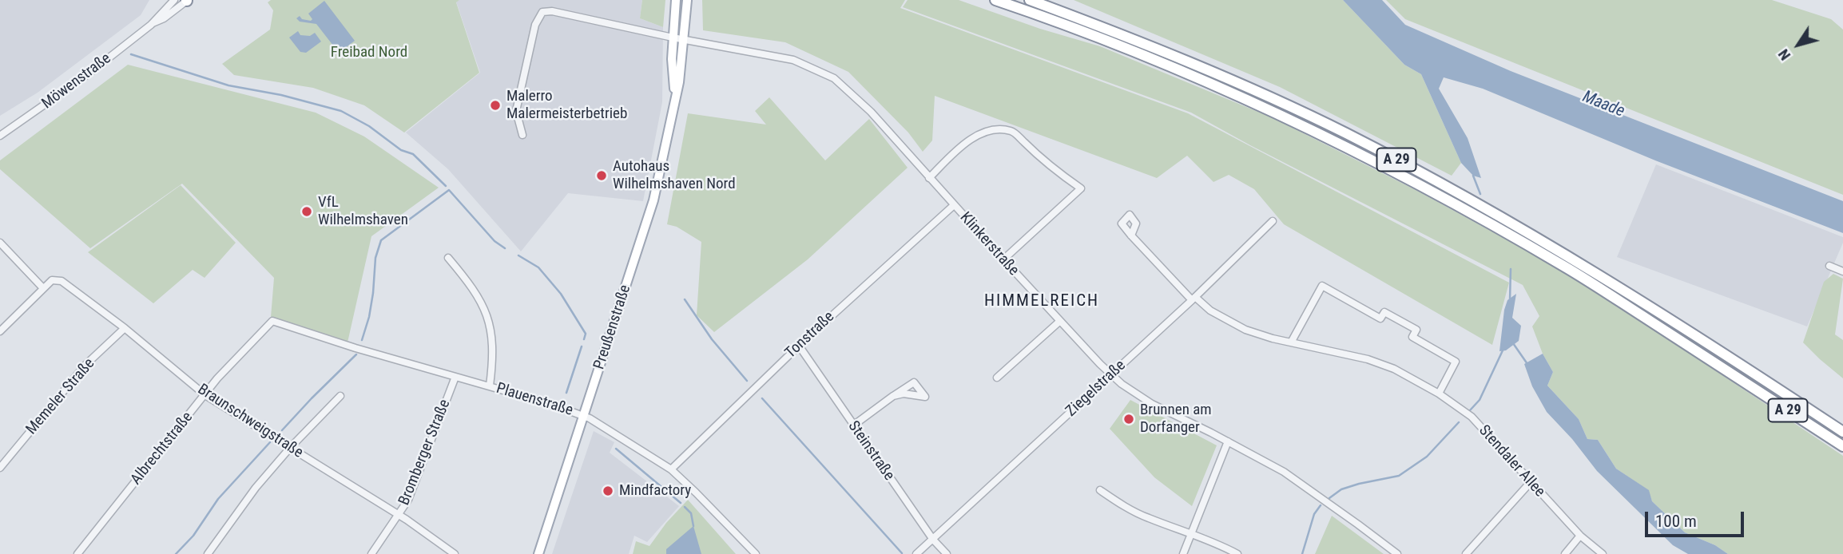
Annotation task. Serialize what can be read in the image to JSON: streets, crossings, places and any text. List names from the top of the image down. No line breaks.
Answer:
{"streets":{"highway":["A 29"],"main road":["Preußenstraße"],"street":["Möwenstraße","Klinkerstraße","Tonstraße","Ziegelstraße","Memeler Straße","Plauenstraße","Braunschweigstraße","Albrechtstraße","Steinstraße","Bromberger Straße","Stendaler Allee"]},"crossings":[["Klinkerstraße","Preußenstraße"],["Klinkerstraße","Tonstraße"],["Klinkerstraße","Ziegelstraße"],["Preußenstraße","Plauenstraße"],["Tonstraße","Plauenstraße"],["Tonstraße","Steinstraße"],["Ziegelstraße","Steinstraße"],["Ziegelstraße","Stendaler Allee"],["Memeler Straße","Braunschweigstraße"],["Plauenstraße","Albrechtstraße"],["Plauenstraße","Bromberger Straße"],["Braunschweigstraße","Albrechtstraße"],["Braunschweigstraße","Bromberger Straße"]],"districts":["HIMMELREICH"],"water":["Maade"],"parks":["Freibad Nord"],"places":["Malerro Malermeisterbetrieb","Autohaus Wilhelmshaven Nord","VfL Wilhelmshaven","Brunnen am Dorfanger","Mindfactory"],"scale_bar":"100 m","north":"bottom left"}
